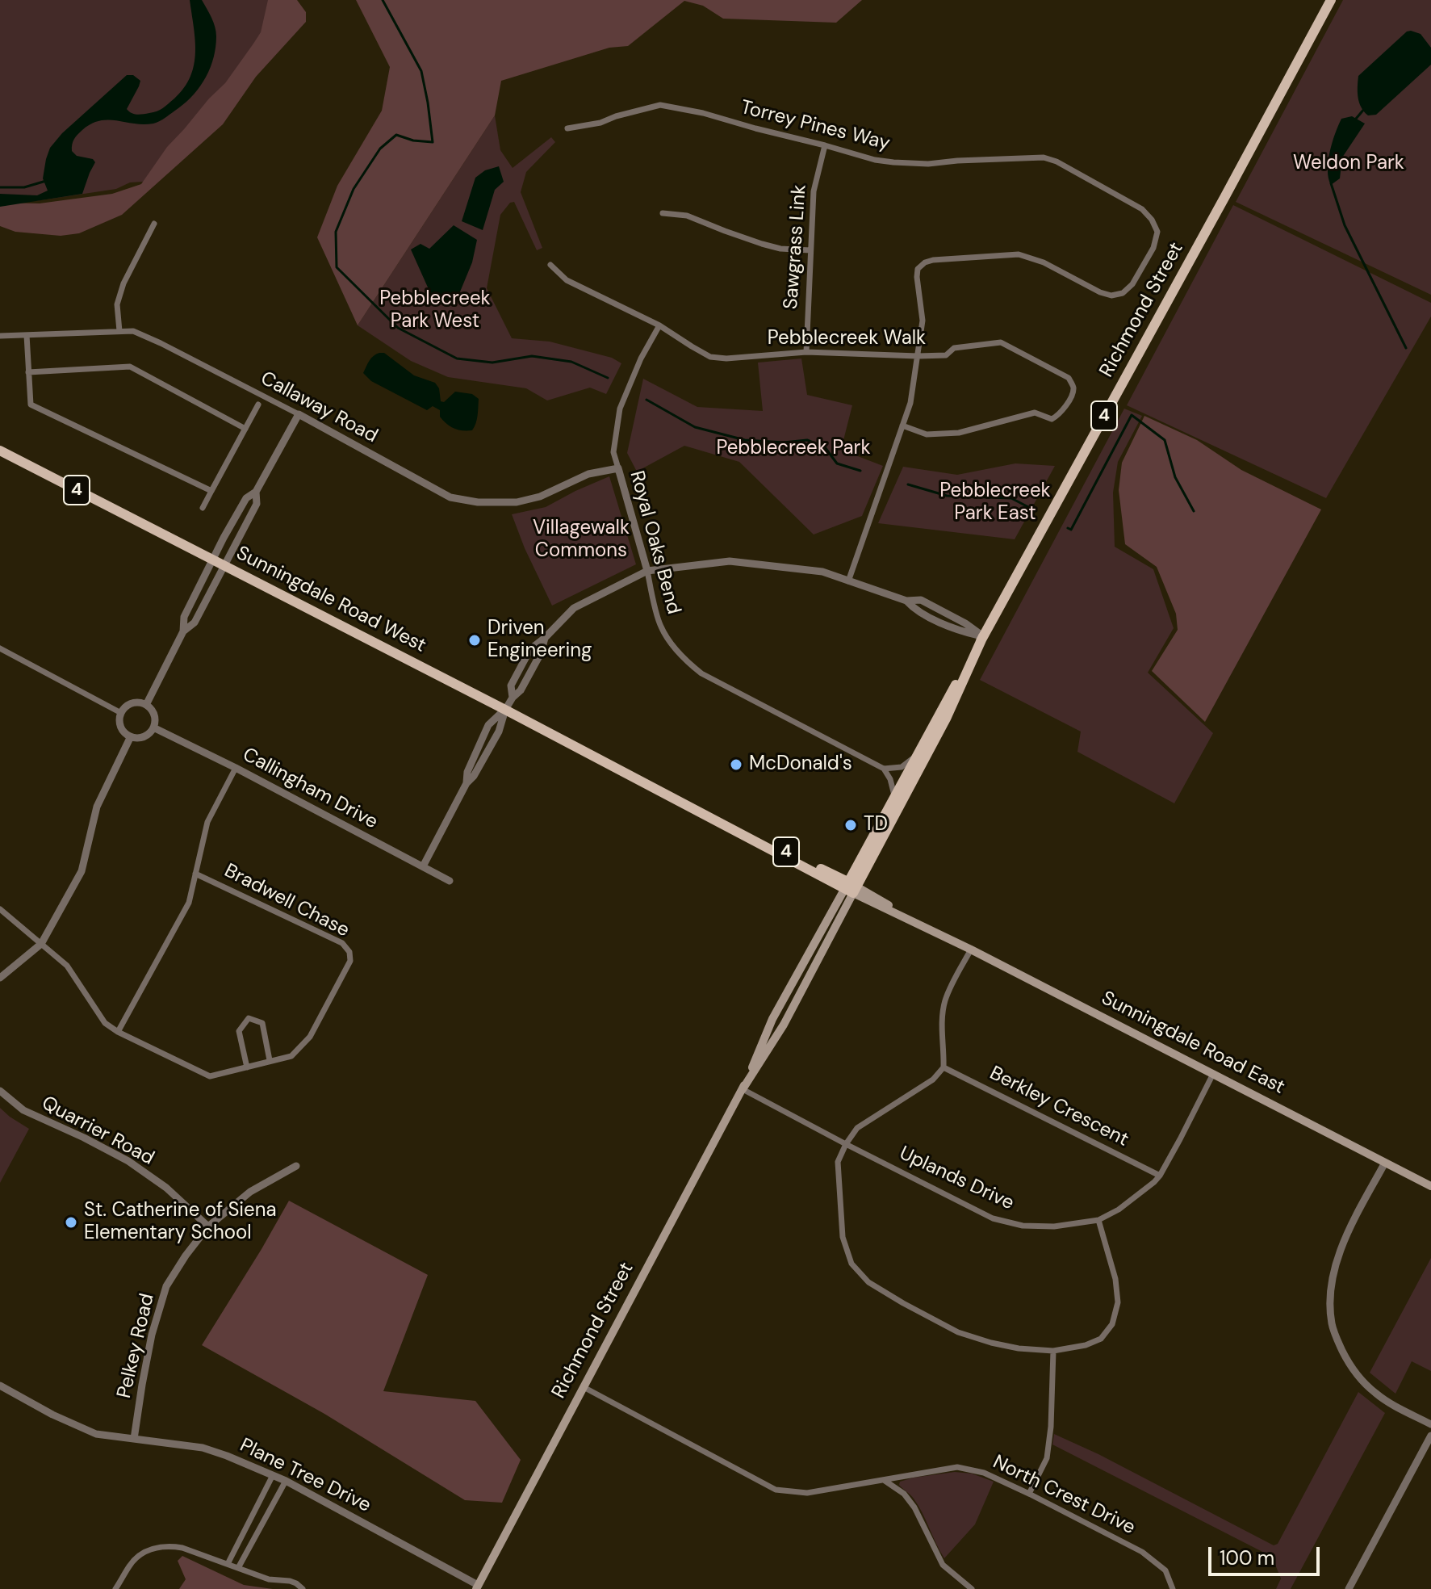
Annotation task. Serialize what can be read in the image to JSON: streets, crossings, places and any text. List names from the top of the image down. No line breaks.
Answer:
{"streets":{"main road":["Richmond Street","4","Sunningdale Road West","Sunningdale Road East"],"street":["Torrey Pines Way","Sawgrass Link","Pebblecreek Walk","Callaway Road","Royal Oaks Bend","Callingham Drive","Bradwell Chase","Berkley Crescent","Quarrier Road","Uplands Drive","Pelkey Road","Plane Tree Drive","North Crest Drive"]},"crossings":[["Torrey Pines Way","Sawgrass Link"],["Torrey Pines Way","Pebblecreek Walk"],["Sawgrass Link","Pebblecreek Walk"],["Richmond Street","Sunningdale Road West"],["Richmond Street","Sunningdale Road East"],["Richmond Street","Uplands Drive"],["Richmond Street","Plane Tree Drive"],["Richmond Street","North Crest Drive"],["Pebblecreek Walk","Royal Oaks Bend"],["Callaway Road","Royal Oaks Bend"],["Sunningdale Road West","Sunningdale Road East"],["Sunningdale Road East","Uplands Drive"],["Berkley Crescent","Uplands Drive"],["Quarrier Road","Pelkey Road"],["Pelkey Road","Plane Tree Drive"]],"parks":["Weldon Park","Pebblecreek Park West","Pebblecreek Park","Pebblecreek Park East","Villagewalk Commons"],"places":["Driven Engineering","McDonald's","TD","St. Catherine of Siena Elementary School"],"scale_bar":"100 m"}
